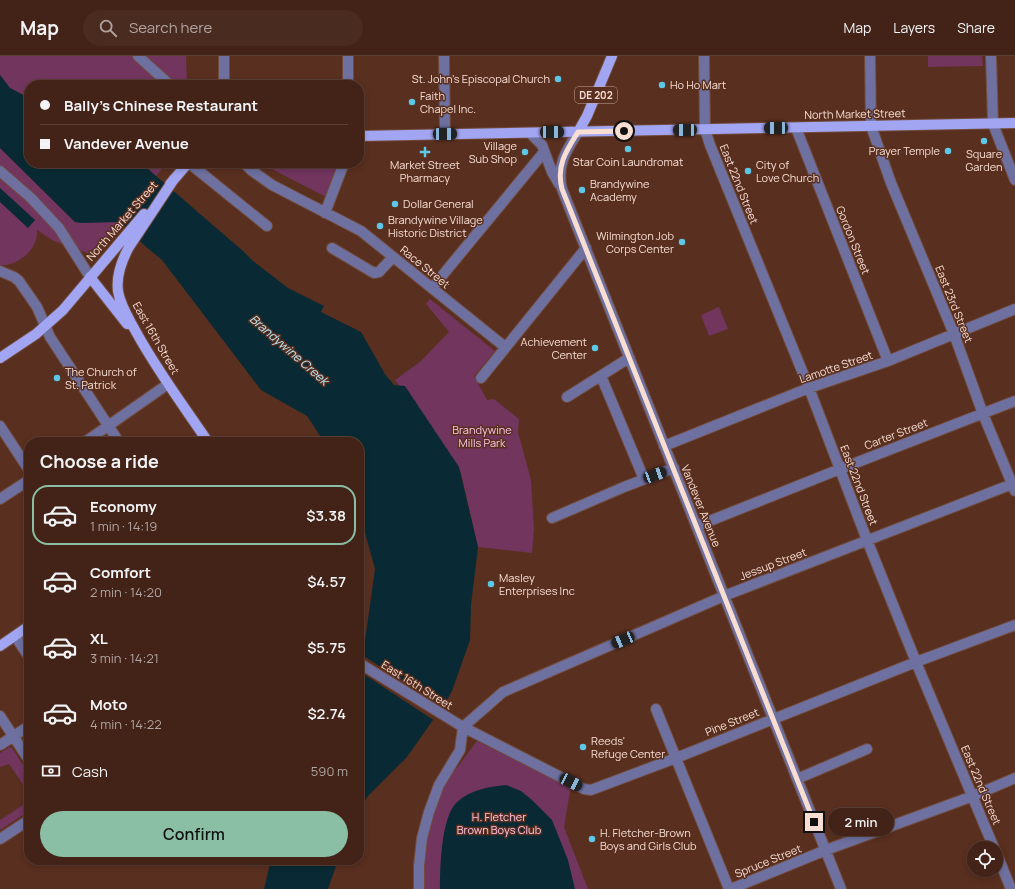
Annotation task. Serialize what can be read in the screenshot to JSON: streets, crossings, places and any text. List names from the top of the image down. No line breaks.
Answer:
{"streets":{"main road":["DE 202","North Market Street","East 16th Street"],"street":["East 22nd Street","Gordon Street","Race Street","East 23rd Street","Lamotte Street","Carter Street","Vandever Avenue","Jessup Street","Pine Street","Spruce Street"]},"crossings":[["DE 202","North Market Street"],["DE 202","Vandever Avenue"],["North Market Street","East 22nd Street"],["North Market Street","Gordon Street"],["North Market Street","East 23rd Street"],["North Market Street","East 16th Street"],["North Market Street","Vandever Avenue"],["East 22nd Street","Lamotte Street"],["East 22nd Street","Carter Street"],["East 22nd Street","Jessup Street"],["East 22nd Street","Pine Street"],["East 22nd Street","Spruce Street"],["Gordon Street","Lamotte Street"],["East 23rd Street","Lamotte Street"],["East 23rd Street","Carter Street"],["East 23rd Street","Jessup Street"],["East 16th Street","Jessup Street"],["East 16th Street","Pine Street"],["Lamotte Street","Vandever Avenue"],["Carter Street","Vandever Avenue"],["Vandever Avenue","Jessup Street"],["Vandever Avenue","Pine Street"],["Vandever Avenue","Spruce Street"],["Jessup Street","Pine Street"]],"water":["Brandywine Creek"],"parks":["Brandywine Mills Park","H. Fletcher Brown Boys Club"],"places":{"other":["St. John's Episcopal Church","Ho Ho Mart","Faith Chapel Inc.","Square Garden","Star Coin Laundromat","Prayer Temple","Village Sub Shop","City of Love Church","Brandywine Academy","Dollar General","Brandywine Village Historic District","Wilmington Job Corps Center","Achievement Center","The Church of St. Patrick","Masley Enterprises Inc","Reeds' Refuge Center","H. Fletcher-Brown Boys and Girls Club"],"health":["Market Street Pharmacy"]},"page":{"header":"Map","search":"Search here","nav":["Map","Layers","Share"],"banner":["Bally’s Chinese Restaurant","Vandever Avenue"],"heading":"Choose a ride","list":[{"name":"Economy","note":"1 min · 14:19","value":"$3.38"},{"name":"Comfort","note":"2 min · 14:20","value":"$4.57"},{"name":"XL","note":"3 min · 14:21","value":"$5.75"},{"name":"Moto","note":"4 min · 14:22","value":"$2.74"}],"pay":["Cash","590 m"],"buttons":"Confirm","bubble":"2 min"}}
